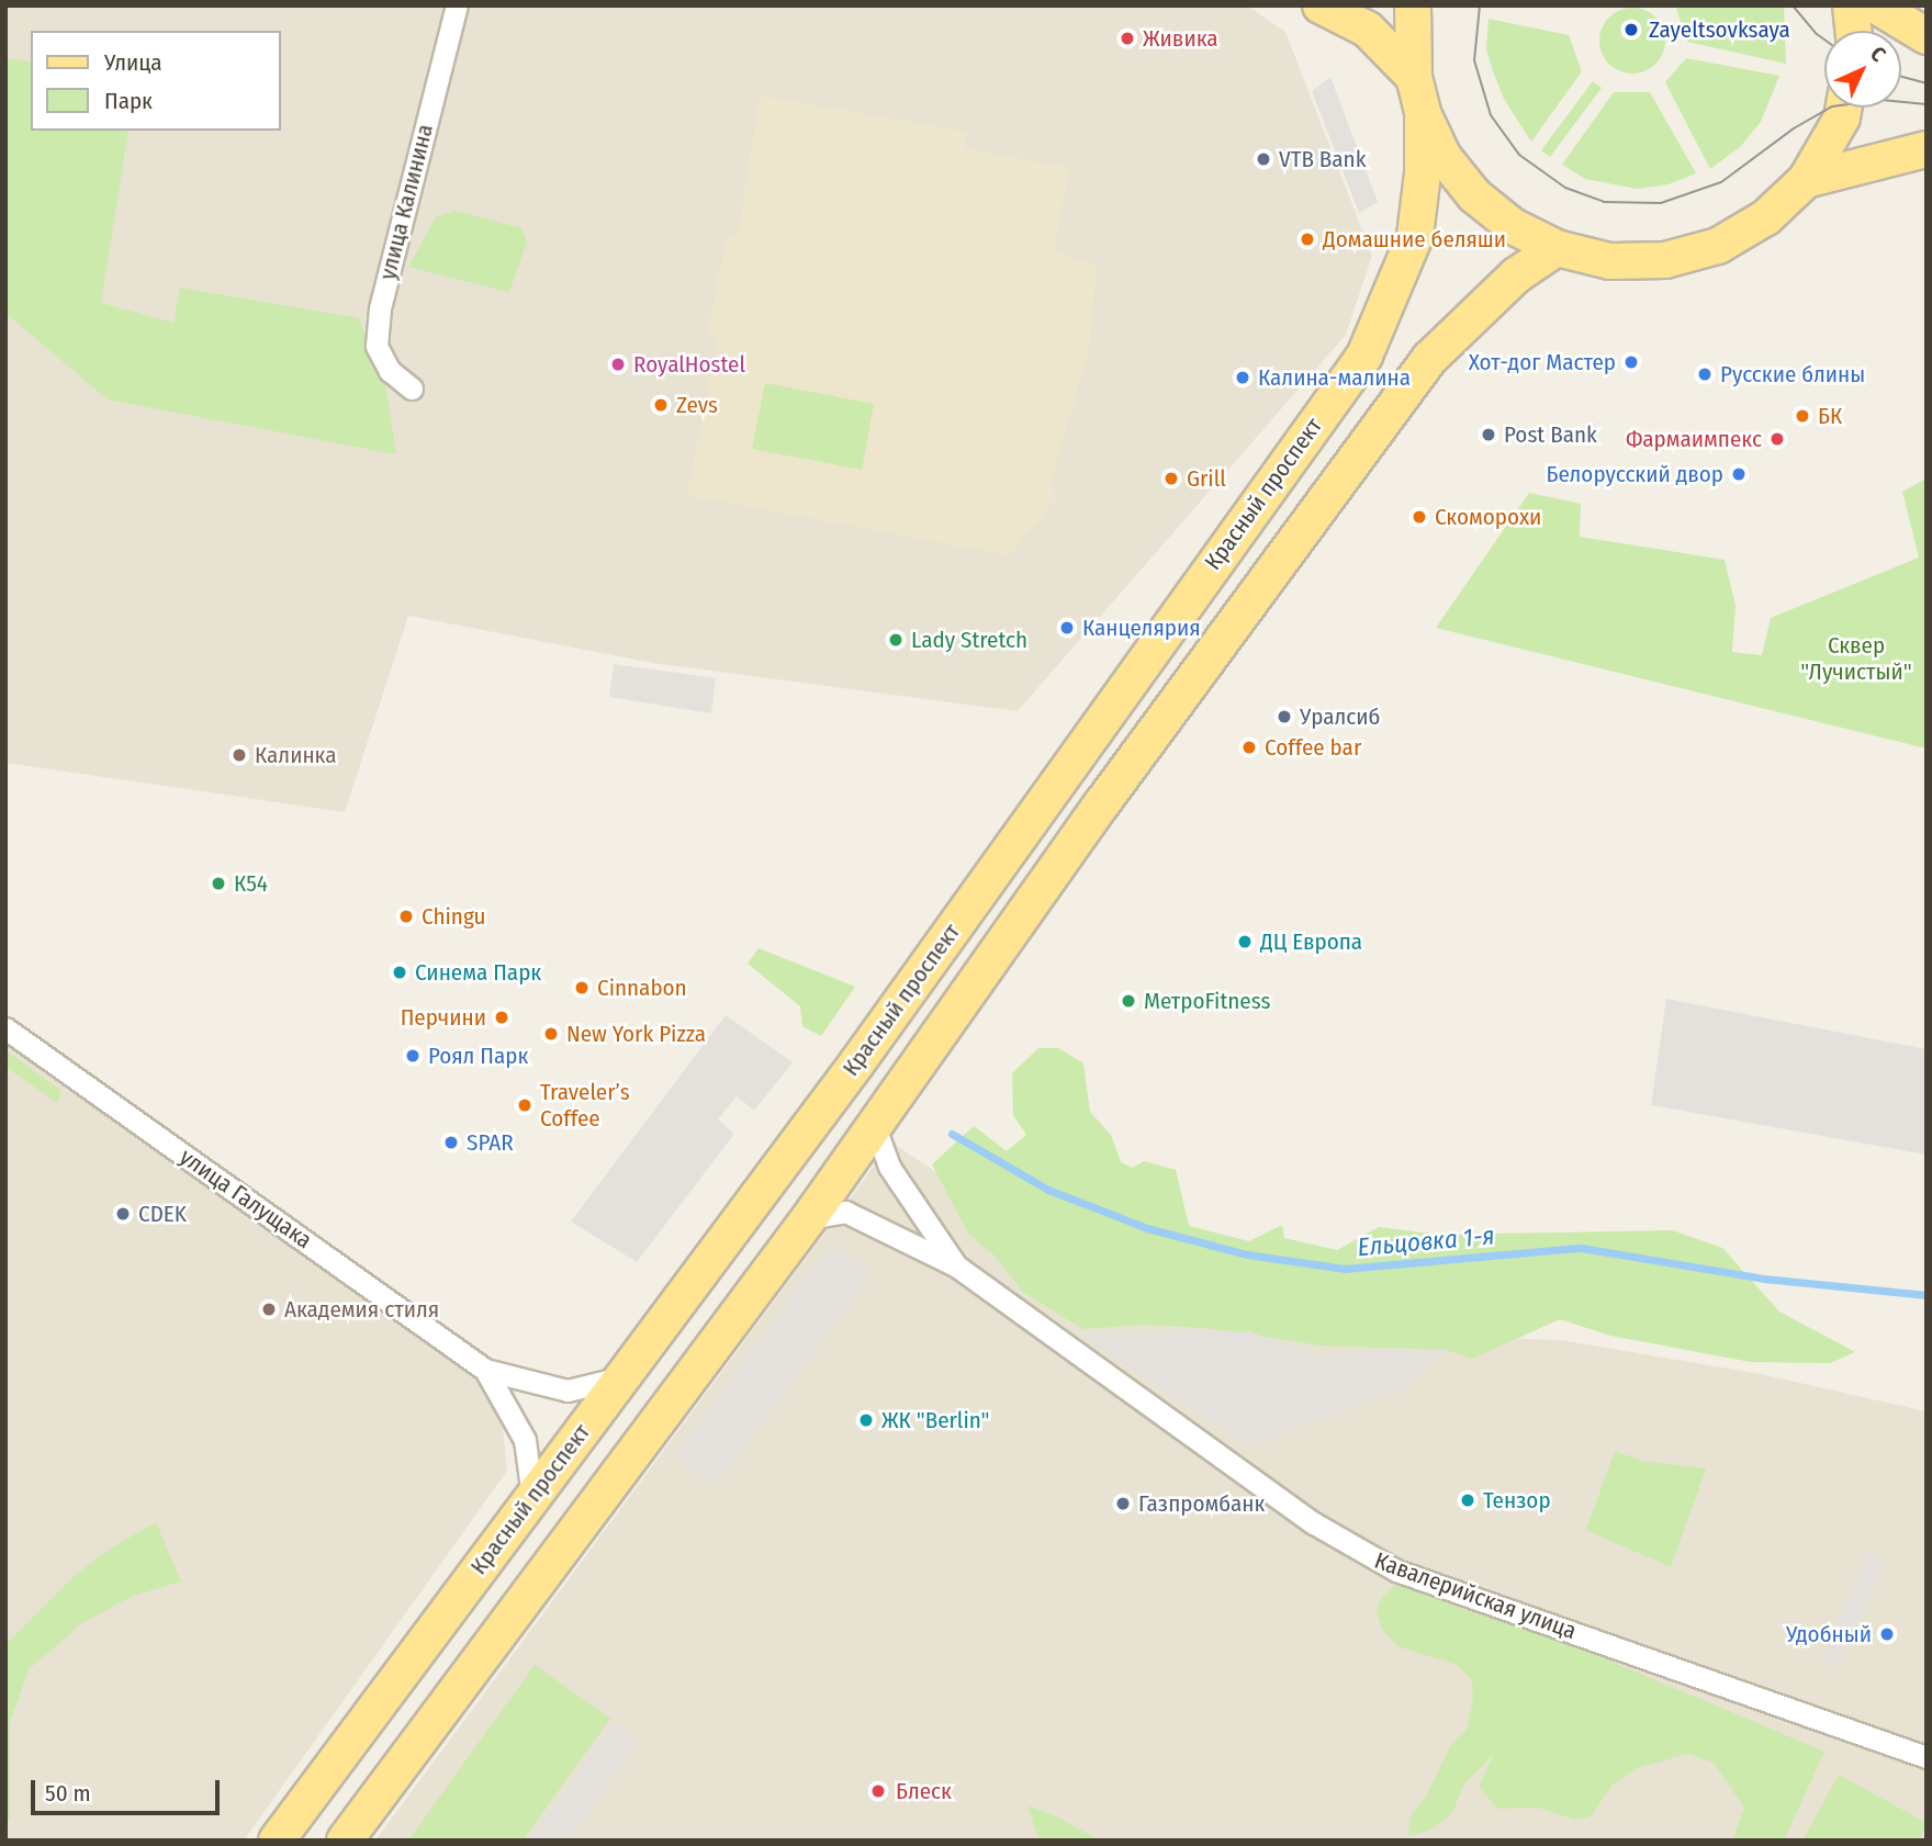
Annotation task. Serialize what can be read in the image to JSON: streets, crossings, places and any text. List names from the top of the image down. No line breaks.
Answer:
{"streets":{"main road":["Красный проспект"],"street":["улица Калинина","улица Галущака","Кавалерийская улица"]},"water":["Ельцовка 1-я"],"parks":["Сквер \"Лучистый\""],"places":["Zayeltsovksaya","Живика","VTB Bank","Домашние беляши","Хот-дог Мастер","RoyalHostel","Русские блины","Калина-малина","Zevs","БК","Post Bank","Фармаимпекс","Белорусский двор","Grill","Скоморохи","Канцелярия","Lady Stretch","Уралсиб","Coffee bar","Калинка","К54","Chingu","ДЦ Европа","Синема Парк","Cinnabon","МетроFitness","Перчини","New York Pizza","Роял Парк","Traveler’s Coffee","SPAR","CDEK","Академия стиля","ЖК \"Berlin\"","Тензор","Газпромбанк","Удобный","Блеск"],"legend":["Улица","Парк"],"scale_bar":"50 m","north":"top right"}
